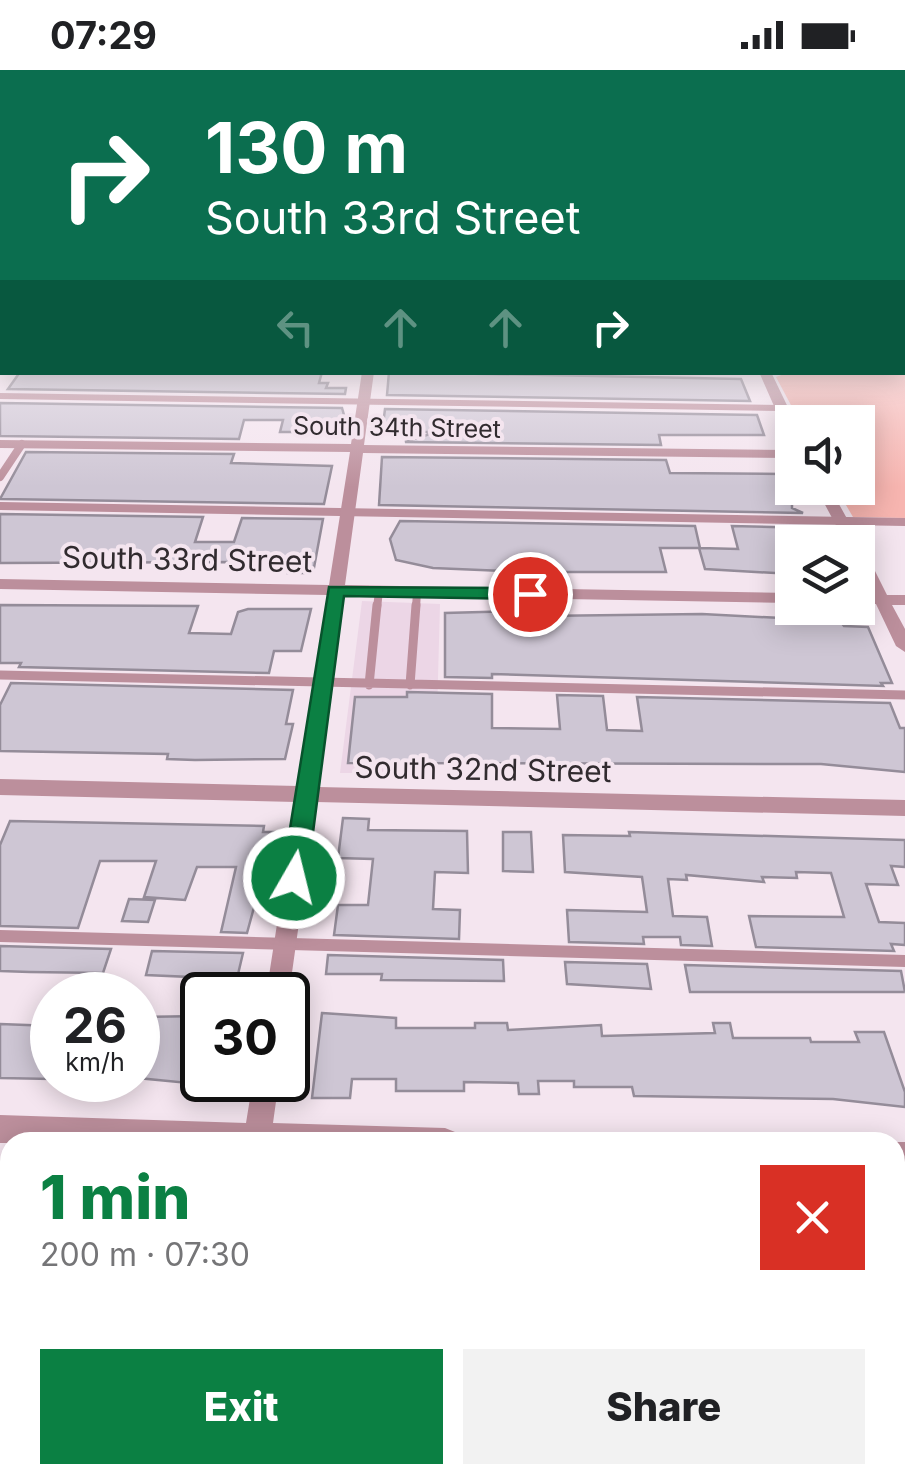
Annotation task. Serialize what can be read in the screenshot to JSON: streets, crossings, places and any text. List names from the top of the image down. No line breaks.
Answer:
{"streets":{"street":["South 34th Street","South 33rd Street","South 32nd Street"]},"page":{"status":"07:29","turn":["130 m","South 33rd Street"],"speed":"26 km/h","limit":"30","heading":["1 min","200 m · 07:30"],"buttons":["Exit","Share"]}}
